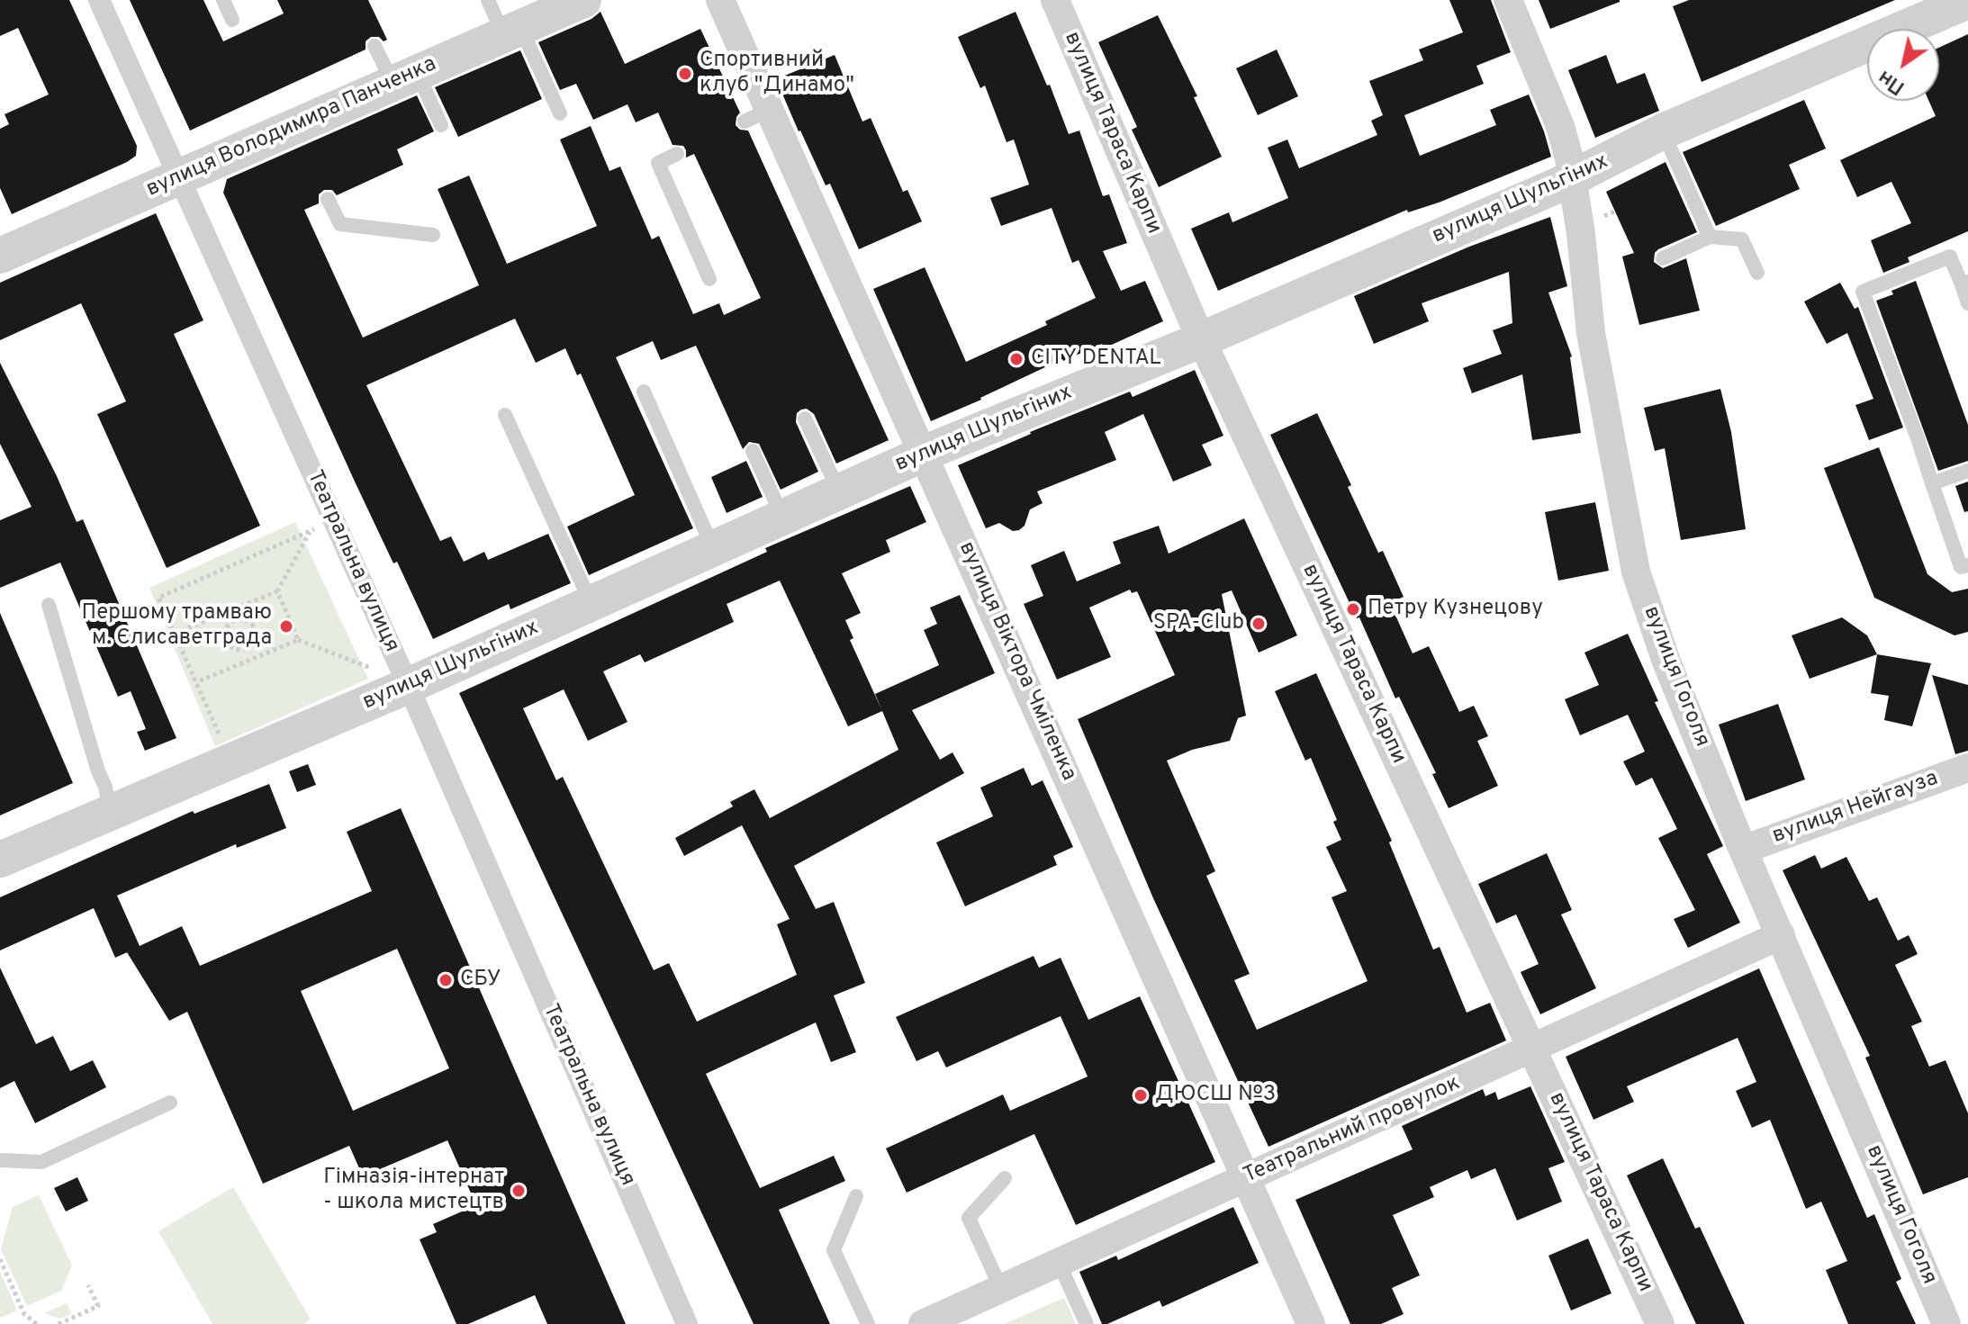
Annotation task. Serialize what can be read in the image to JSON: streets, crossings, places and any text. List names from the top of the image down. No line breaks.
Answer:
{"streets":{"street":["вулиця Володимира Панченка","вулиця Тараса Карпи","вулиця Шульгіних","Театральна вулиця","вулиця Віктора Чміленка","вулиця Гоголя","вулиця Нейгауза","Театральний провулок"]},"crossings":[["вулиця Володимира Панченка","Театральна вулиця"],["вулиця Тараса Карпи","вулиця Шульгіних"],["вулиця Тараса Карпи","Театральний провулок"],["вулиця Шульгіних","Театральна вулиця"],["вулиця Шульгіних","вулиця Віктора Чміленка"],["вулиця Шульгіних","вулиця Гоголя"],["вулиця Віктора Чміленка","Театральний провулок"],["вулиця Гоголя","вулиця Нейгауза"],["вулиця Гоголя","Театральний провулок"]],"places":["Спортивний клуб \"Динамо\"","CITY DENTAL","Петру Кузнецову","SPA-Club","Першому трамваю м. Єлисаветграда","СБУ","ДЮСШ №3","Гімназія-інтернат - школа мистецтв"],"north":"bottom left"}
